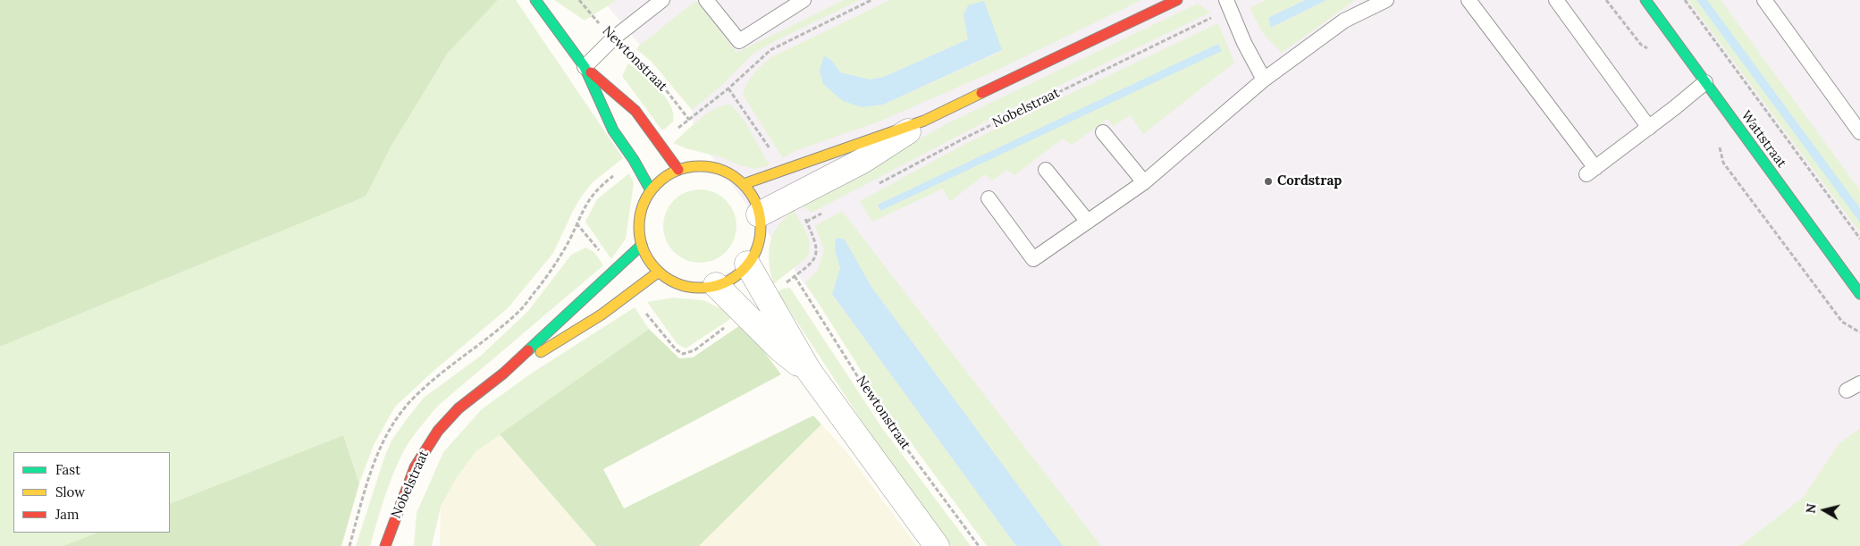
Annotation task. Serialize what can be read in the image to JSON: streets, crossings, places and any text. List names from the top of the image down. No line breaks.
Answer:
{"streets":{"street":["Nobelstraat","Wattstraat"],"path":["Newtonstraat"]},"places":["Cordstrap"],"legend":["Fast","Slow","Jam"],"north":"left"}
